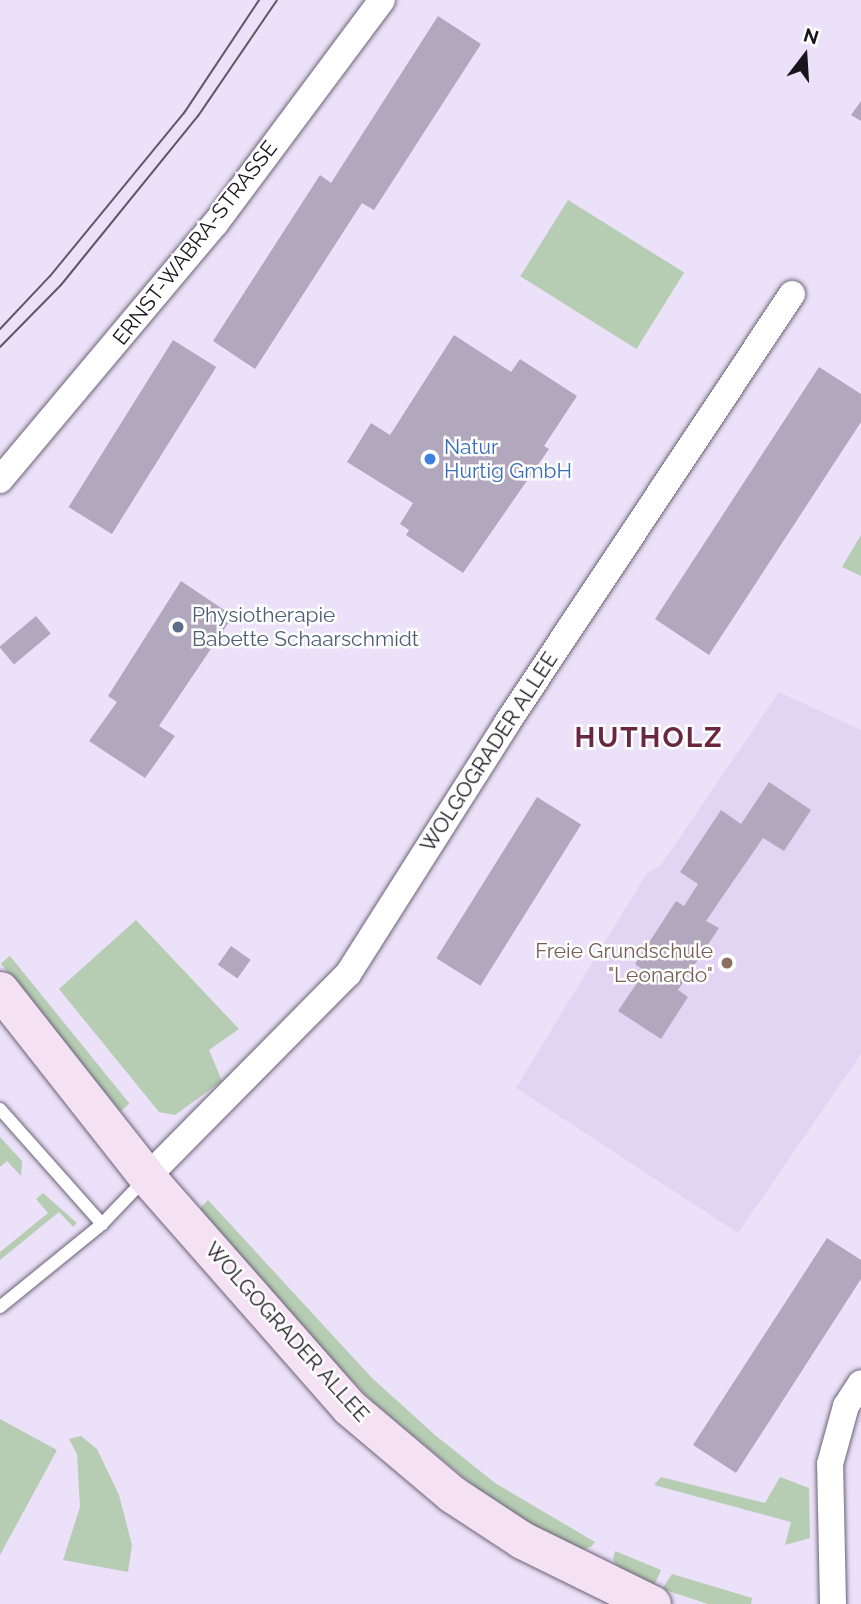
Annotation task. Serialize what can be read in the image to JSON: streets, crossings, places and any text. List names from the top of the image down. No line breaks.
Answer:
{"streets":{"main road":["WOLGOGRADER ALLEE"],"street":["ERNST-WABRA-STRASSE"]},"districts":["HUTHOLZ"],"places":["Natur Hurtig GmbH","Physiotherapie Babette Schaarschmidt","Freie Grundschule \"Leonardo\""],"north":"top"}
